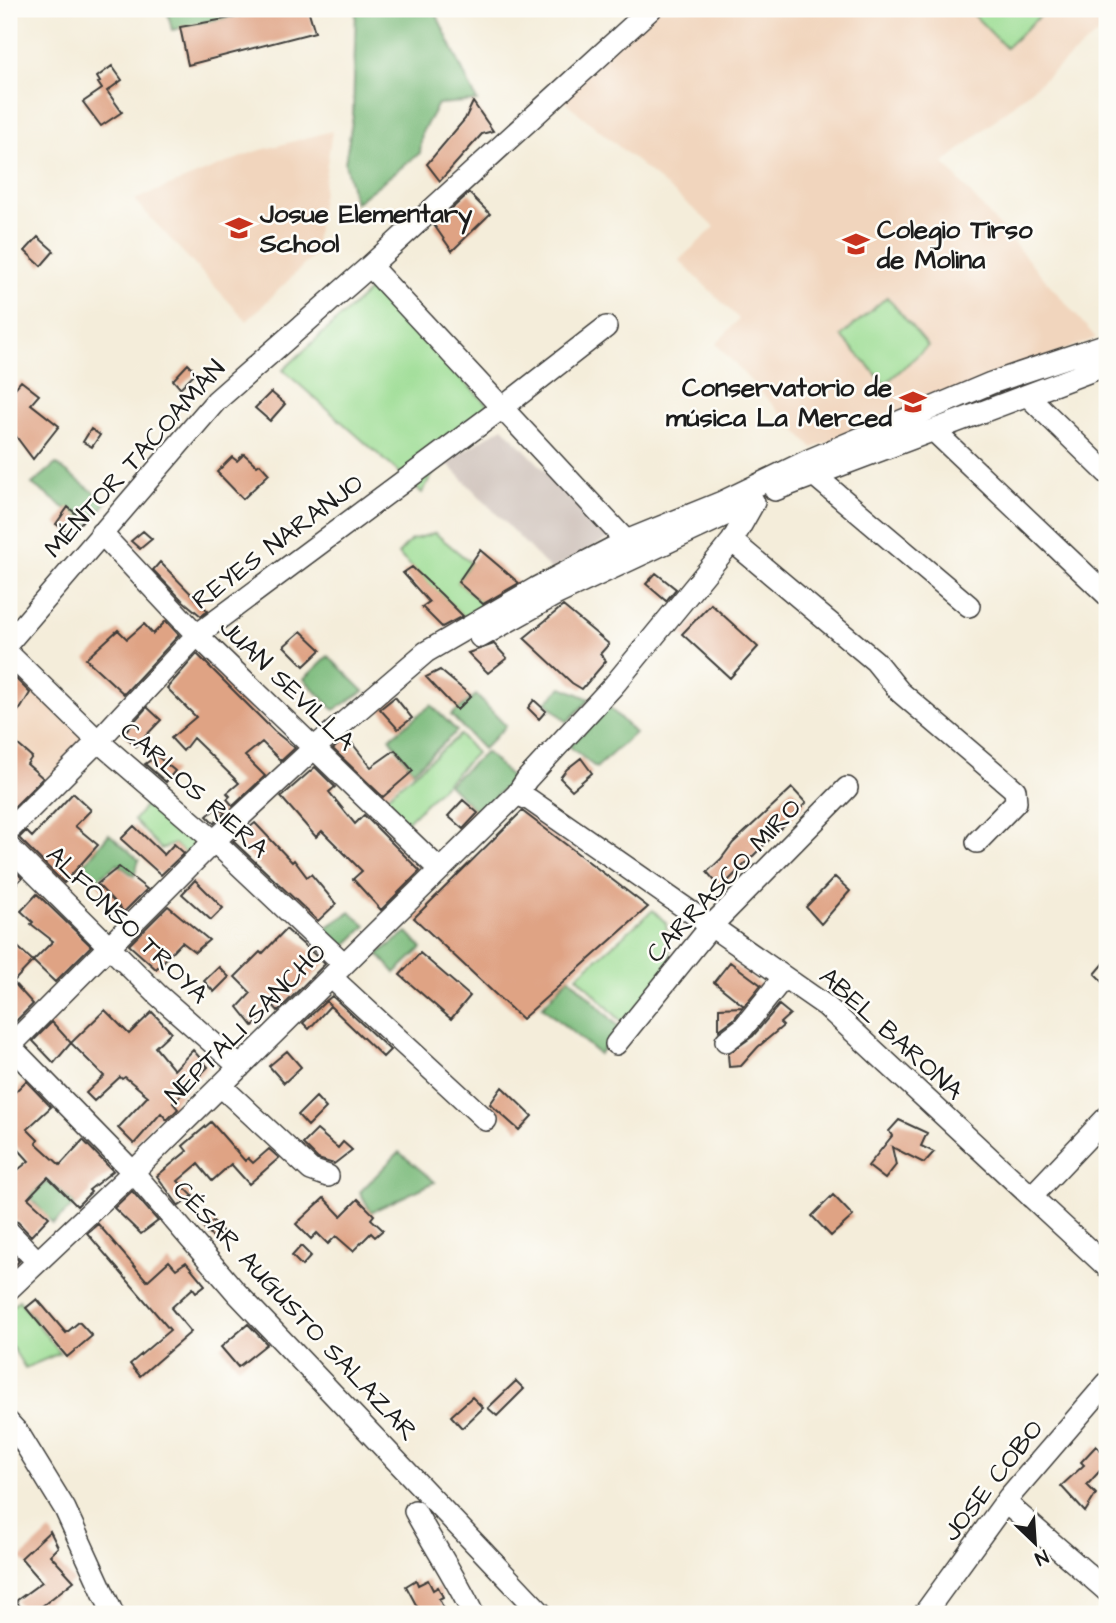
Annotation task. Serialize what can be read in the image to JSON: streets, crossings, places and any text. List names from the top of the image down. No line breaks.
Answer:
{"streets":{"street":["MÉNTOR TACOAMÁN","REYES NARANJO","JUAN SEVILLA","CARLOS RIERA","CARRASCO MIRO","ALFONSO TROYA","NEPTALI SANCHO","ABEL BARONA","CÉSAR AUGUSTO SALAZAR","JOSE COBO"]},"crossings":[["MÉNTOR TACOAMÁN","JUAN SEVILLA"],["REYES NARANJO","JUAN SEVILLA"],["REYES NARANJO","CARLOS RIERA"],["JUAN SEVILLA","NEPTALI SANCHO"],["CARLOS RIERA","NEPTALI SANCHO"],["CARRASCO MIRO","ABEL BARONA"],["ALFONSO TROYA","NEPTALI SANCHO"],["NEPTALI SANCHO","ABEL BARONA"],["NEPTALI SANCHO","CÉSAR AUGUSTO SALAZAR"]],"places":{"school or university":["Josue Elementary School","Colegio Tirso de Molina","Conservatorio de música La Merced"]},"north":"bottom right"}
